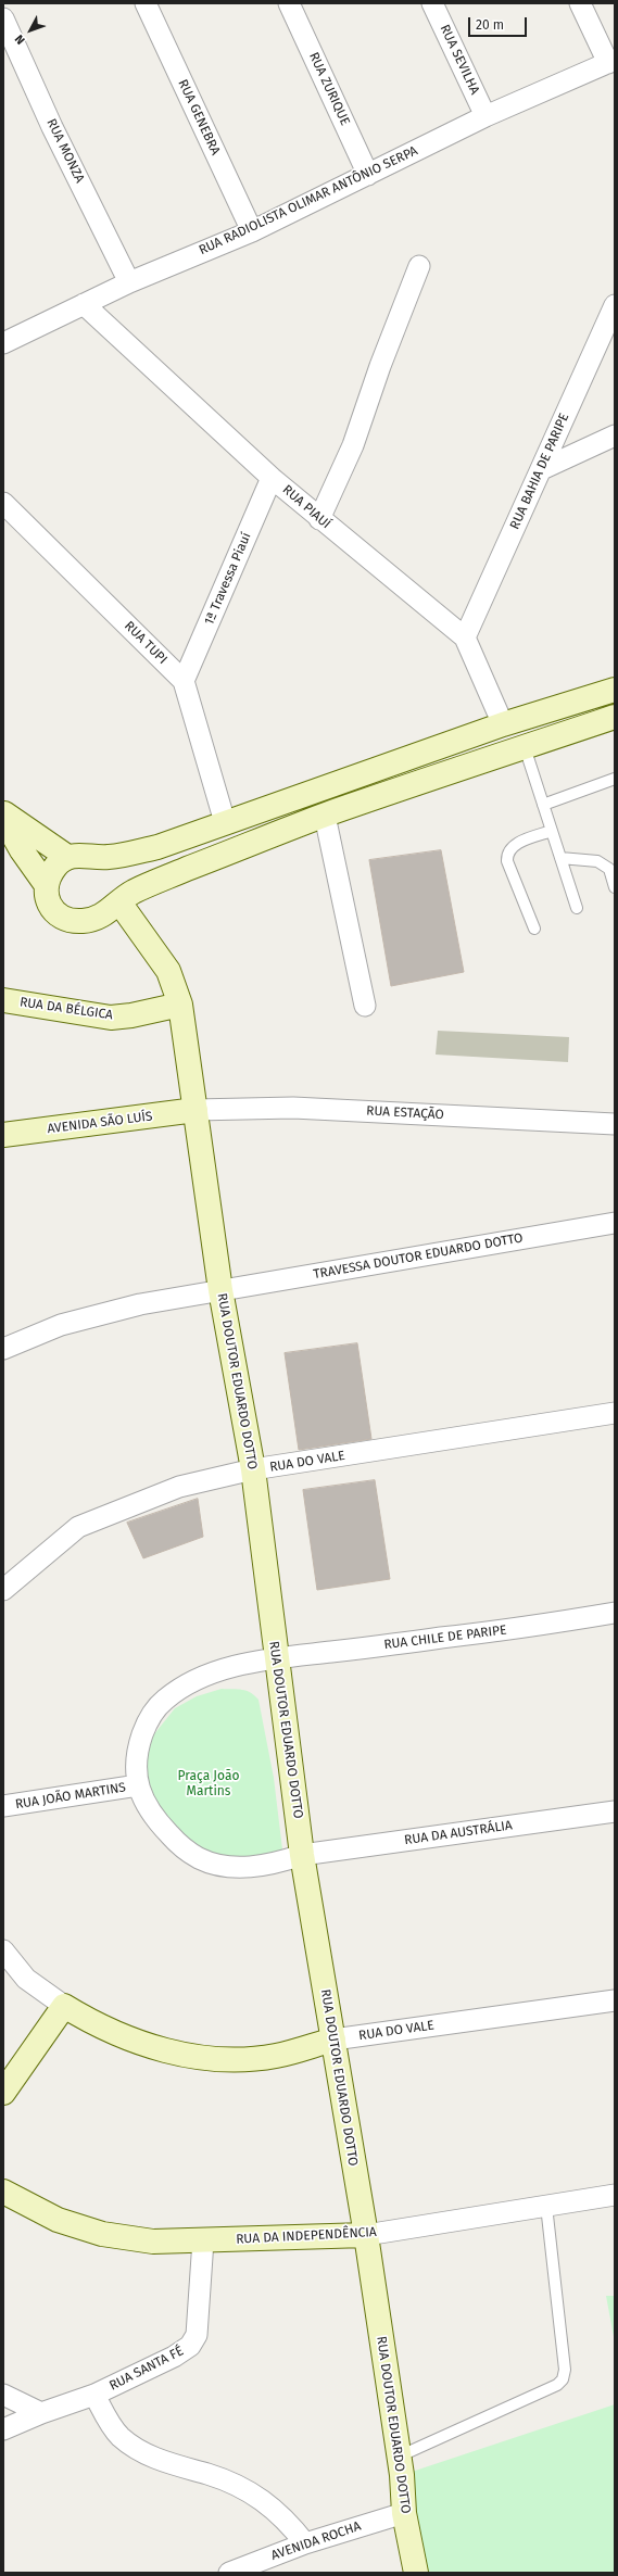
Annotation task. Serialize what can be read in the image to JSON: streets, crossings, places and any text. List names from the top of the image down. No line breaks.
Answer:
{"streets":{"main road":["RUA DA BÉLGICA","AVENIDA SÃO LUÍS","RUA DOUTOR EDUARDO DOTTO","RUA DO VALE","RUA DA INDEPENDÊNCIA"],"street":["RUA SEVILHA","RUA ZURIQUE","RUA GENEBRA","RUA MONZA","RUA RADIOLISTA OLIMAR ANTÔNIO SERPA","RUA BAHIA DE PARIPE","RUA PIAUÍ","1ª Travessa Piauí","RUA TUPI","RUA ESTAÇÃO","TRAVESSA DOUTOR EDUARDO DOTTO","RUA CHILE DE PARIPE","RUA JOÃO MARTINS","RUA DA AUSTRÁLIA","RUA SANTA FÉ","AVENIDA ROCHA"]},"crossings":[["RUA SEVILHA","RUA RADIOLISTA OLIMAR ANTÔNIO SERPA"],["RUA ZURIQUE","RUA RADIOLISTA OLIMAR ANTÔNIO SERPA"],["RUA GENEBRA","RUA RADIOLISTA OLIMAR ANTÔNIO SERPA"],["RUA MONZA","RUA RADIOLISTA OLIMAR ANTÔNIO SERPA"],["RUA RADIOLISTA OLIMAR ANTÔNIO SERPA","RUA PIAUÍ"],["RUA BAHIA DE PARIPE","RUA PIAUÍ"],["RUA PIAUÍ","1ª Travessa Piauí"],["1ª Travessa Piauí","RUA TUPI"],["RUA DA BÉLGICA","RUA DOUTOR EDUARDO DOTTO"],["RUA ESTAÇÃO","AVENIDA SÃO LUÍS"],["RUA ESTAÇÃO","RUA DOUTOR EDUARDO DOTTO"],["AVENIDA SÃO LUÍS","RUA DOUTOR EDUARDO DOTTO"],["TRAVESSA DOUTOR EDUARDO DOTTO","RUA DOUTOR EDUARDO DOTTO"],["RUA DOUTOR EDUARDO DOTTO","RUA DO VALE"],["RUA DOUTOR EDUARDO DOTTO","RUA CHILE DE PARIPE"],["RUA DOUTOR EDUARDO DOTTO","RUA DA AUSTRÁLIA"],["RUA DOUTOR EDUARDO DOTTO","RUA DA INDEPENDÊNCIA"],["RUA DOUTOR EDUARDO DOTTO","AVENIDA ROCHA"],["RUA DA INDEPENDÊNCIA","RUA SANTA FÉ"]],"parks":["Praça João Martins"],"scale_bar":"20 m","north":"bottom left"}
